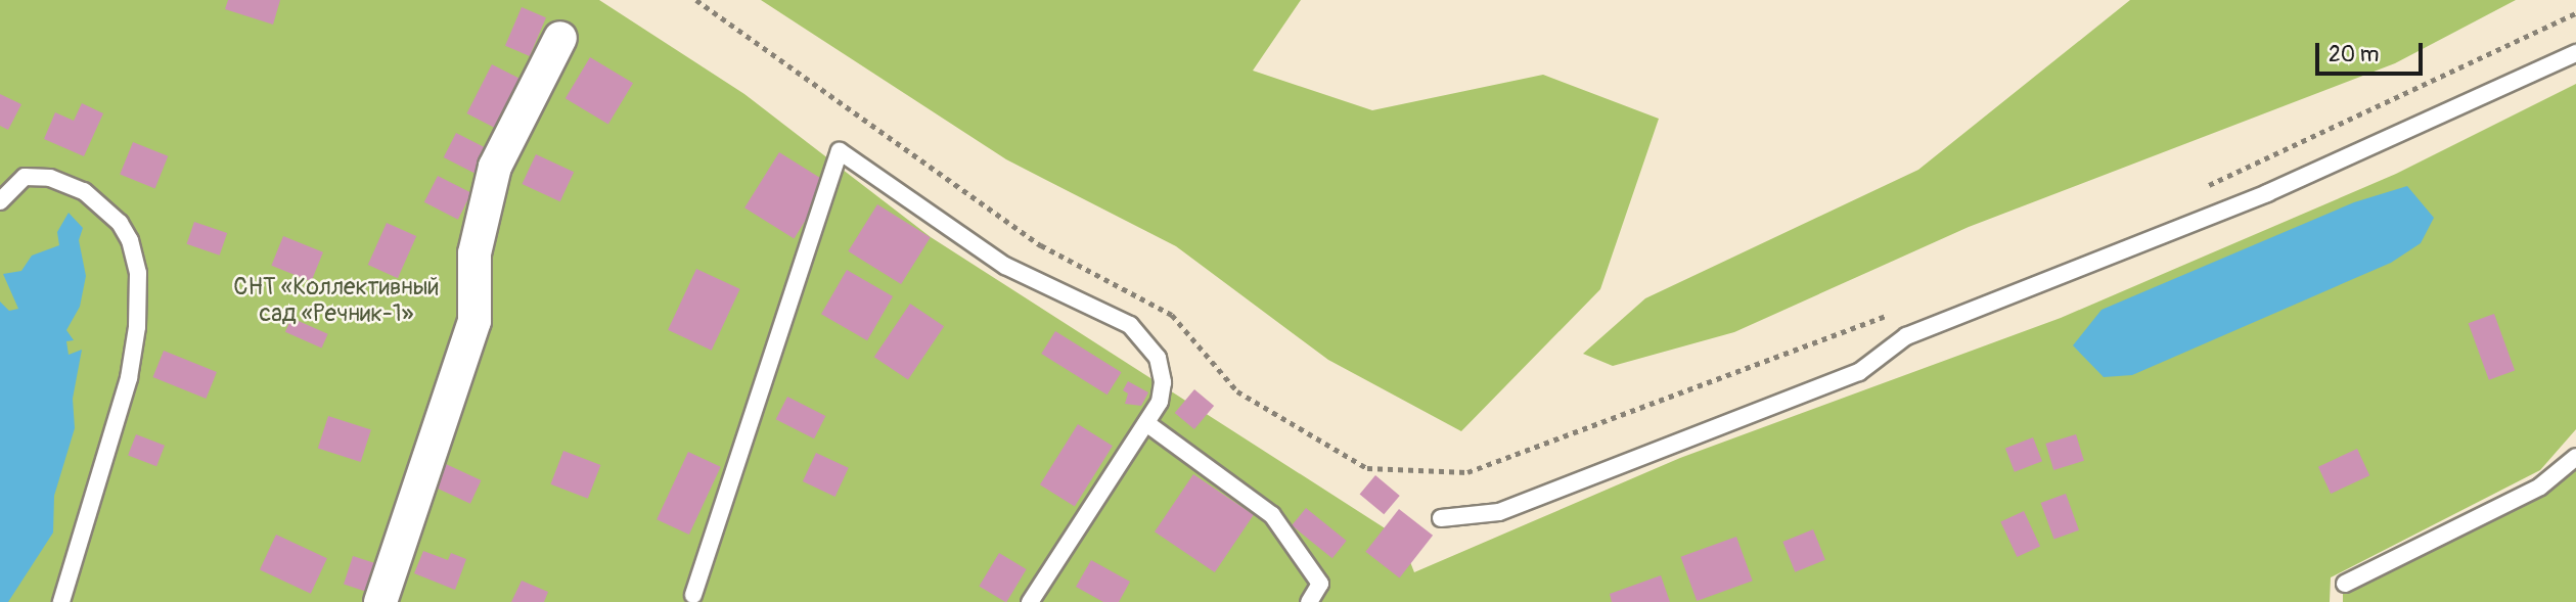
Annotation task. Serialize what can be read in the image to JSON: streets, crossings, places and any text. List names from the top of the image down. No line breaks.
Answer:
{"parks":["СНТ «Коллективный сад «Речник-1»"],"scale_bar":"20 m"}
